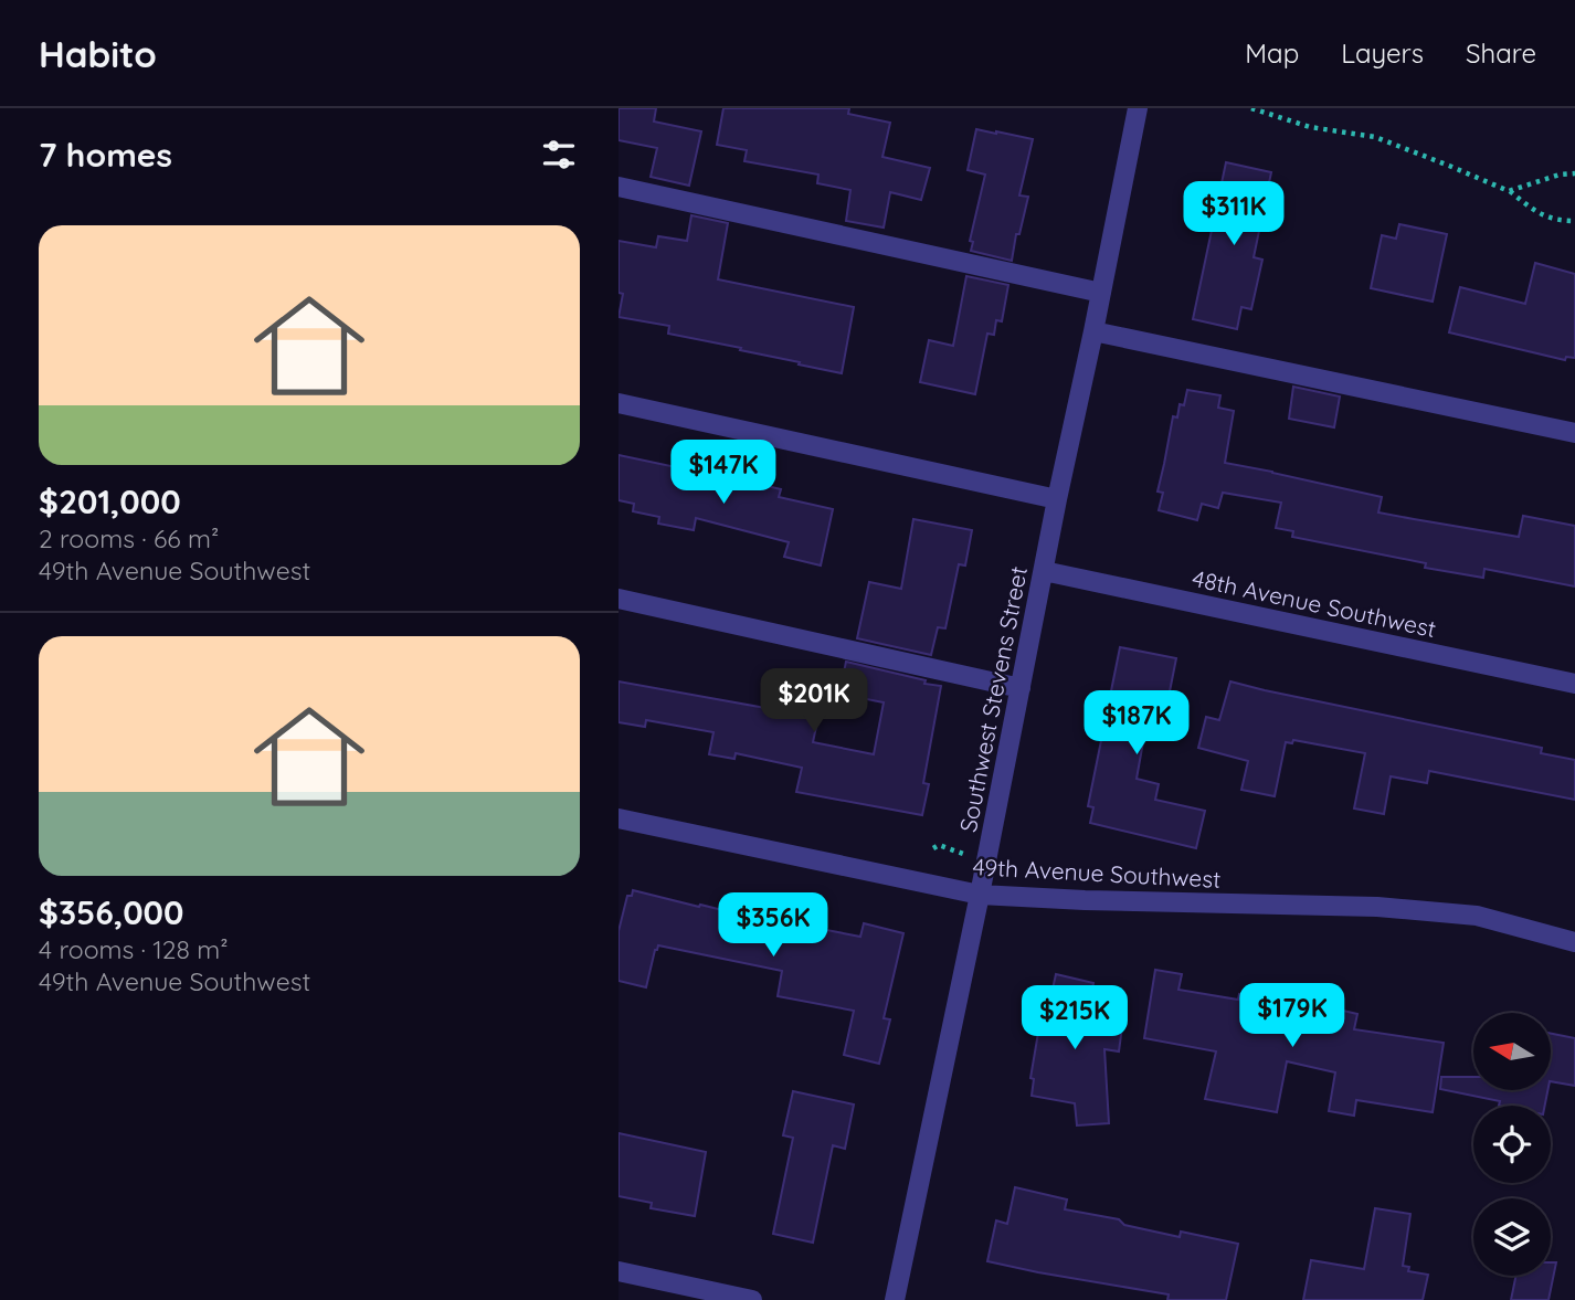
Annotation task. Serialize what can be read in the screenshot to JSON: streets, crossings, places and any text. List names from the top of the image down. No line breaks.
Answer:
{"streets":{"street":["48th Avenue Southwest","Southwest Stevens Street","49th Avenue Southwest"]},"crossings":[["48th Avenue Southwest","Southwest Stevens Street"],["Southwest Stevens Street","49th Avenue Southwest"]],"north":"left","page":{"header":"Habito","nav":["Map","Layers","Share"],"heading":"7 homes","price":["$311K","$147K","$201K","$187K","$356K","$179K","$215K"],"list":[{"name":"$201,000","note":"2 rooms · 66 m² · 49th Avenue Southwest"},{"name":"$356,000","note":"4 rooms · 128 m² · 49th Avenue Southwest"}]}}
